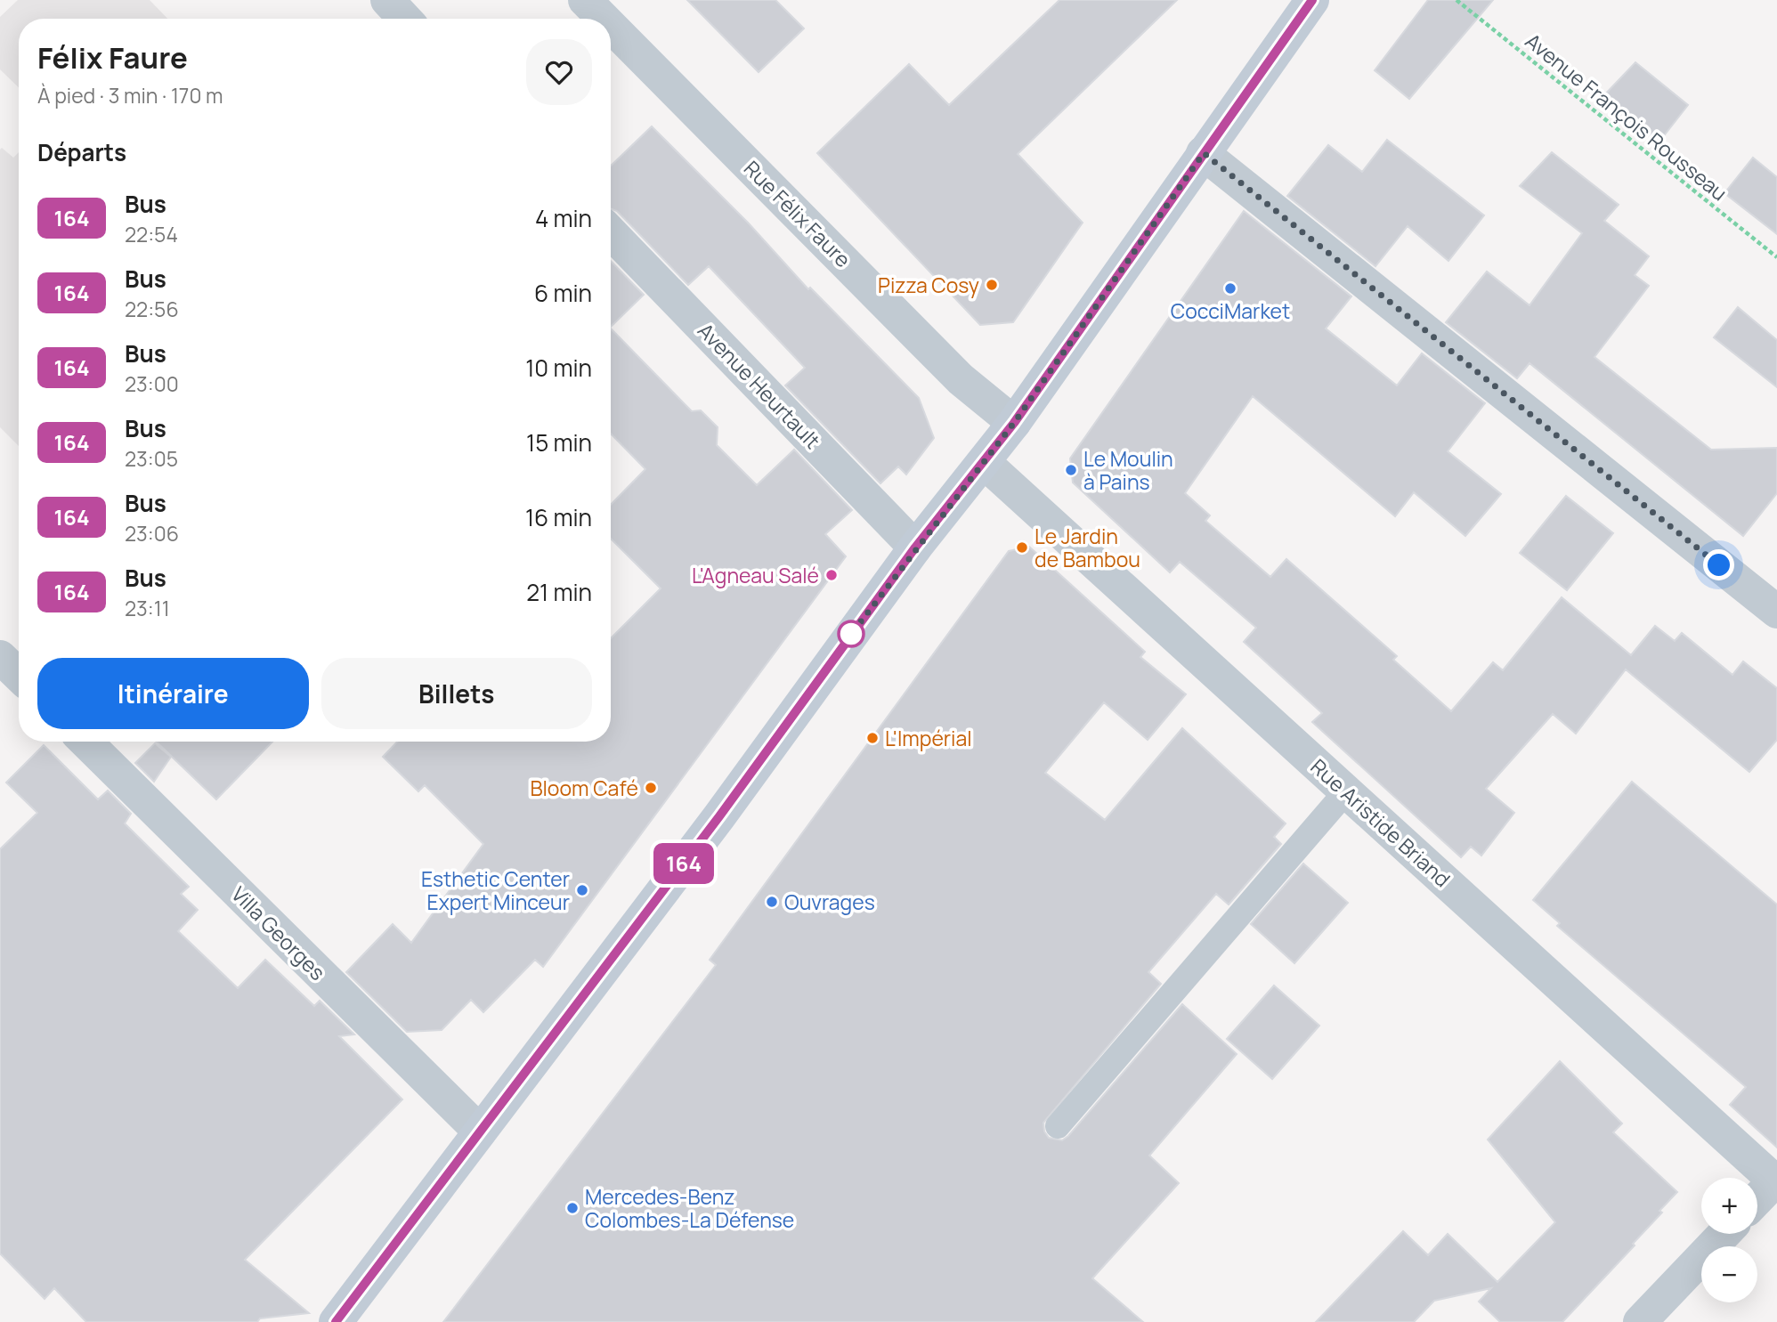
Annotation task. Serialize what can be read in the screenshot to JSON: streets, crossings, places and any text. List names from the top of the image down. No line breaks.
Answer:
{"streets":{"street":["Rue Félix Faure","Avenue Heurtault","Rue Aristide Briand","Villa Georges"],"path":["Avenue François Rousseau"]},"places":["Pizza Cosy","CocciMarket","Le Moulin à Pains","Le Jardin de Bambou","L'Agneau Salé","L'Impérial","Bloom Café","Esthetic Center Expert Minceur","Ouvrages","Mercedes-Benz Colombes-La Défense"],"lines":["bus line 164"],"page":{"on_map":"164","heading":[["Félix Faure","À pied · 3 min · 170 m"],"Départs"],"list":[{"mark":"164","name":"Bus","note":"22:54","value":"4 min"},{"mark":"164","name":"Bus","note":"22:56","value":"6 min"},{"mark":"164","name":"Bus","note":"23:00","value":"10 min"},{"mark":"164","name":"Bus","note":"23:05","value":"15 min"},{"mark":"164","name":"Bus","note":"23:06","value":"16 min"},{"mark":"164","name":"Bus","note":"23:11","value":"21 min"}],"buttons":["Itinéraire","Billets"],"map_buttons":["+","−"]}}
